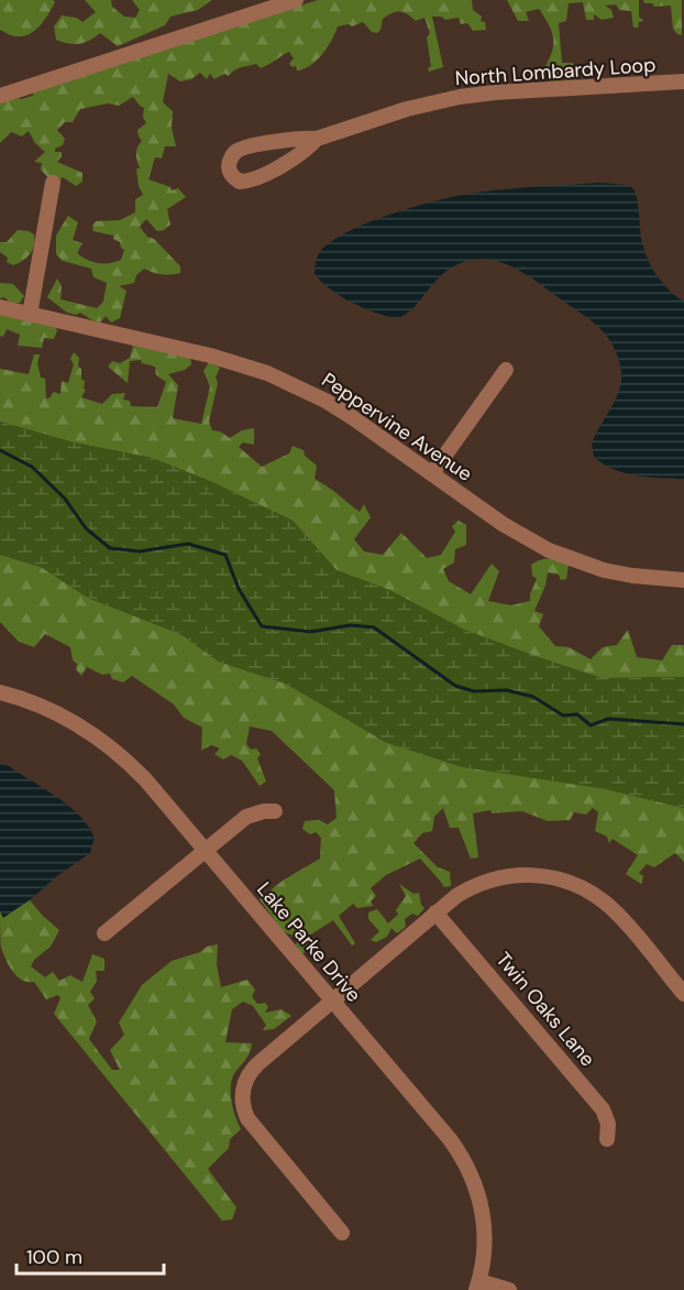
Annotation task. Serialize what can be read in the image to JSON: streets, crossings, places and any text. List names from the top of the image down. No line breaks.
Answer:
{"streets":{"street":["North Lombardy Loop","Peppervine Avenue","Lake Parke Drive","Twin Oaks Lane"]},"scale_bar":"100 m"}
